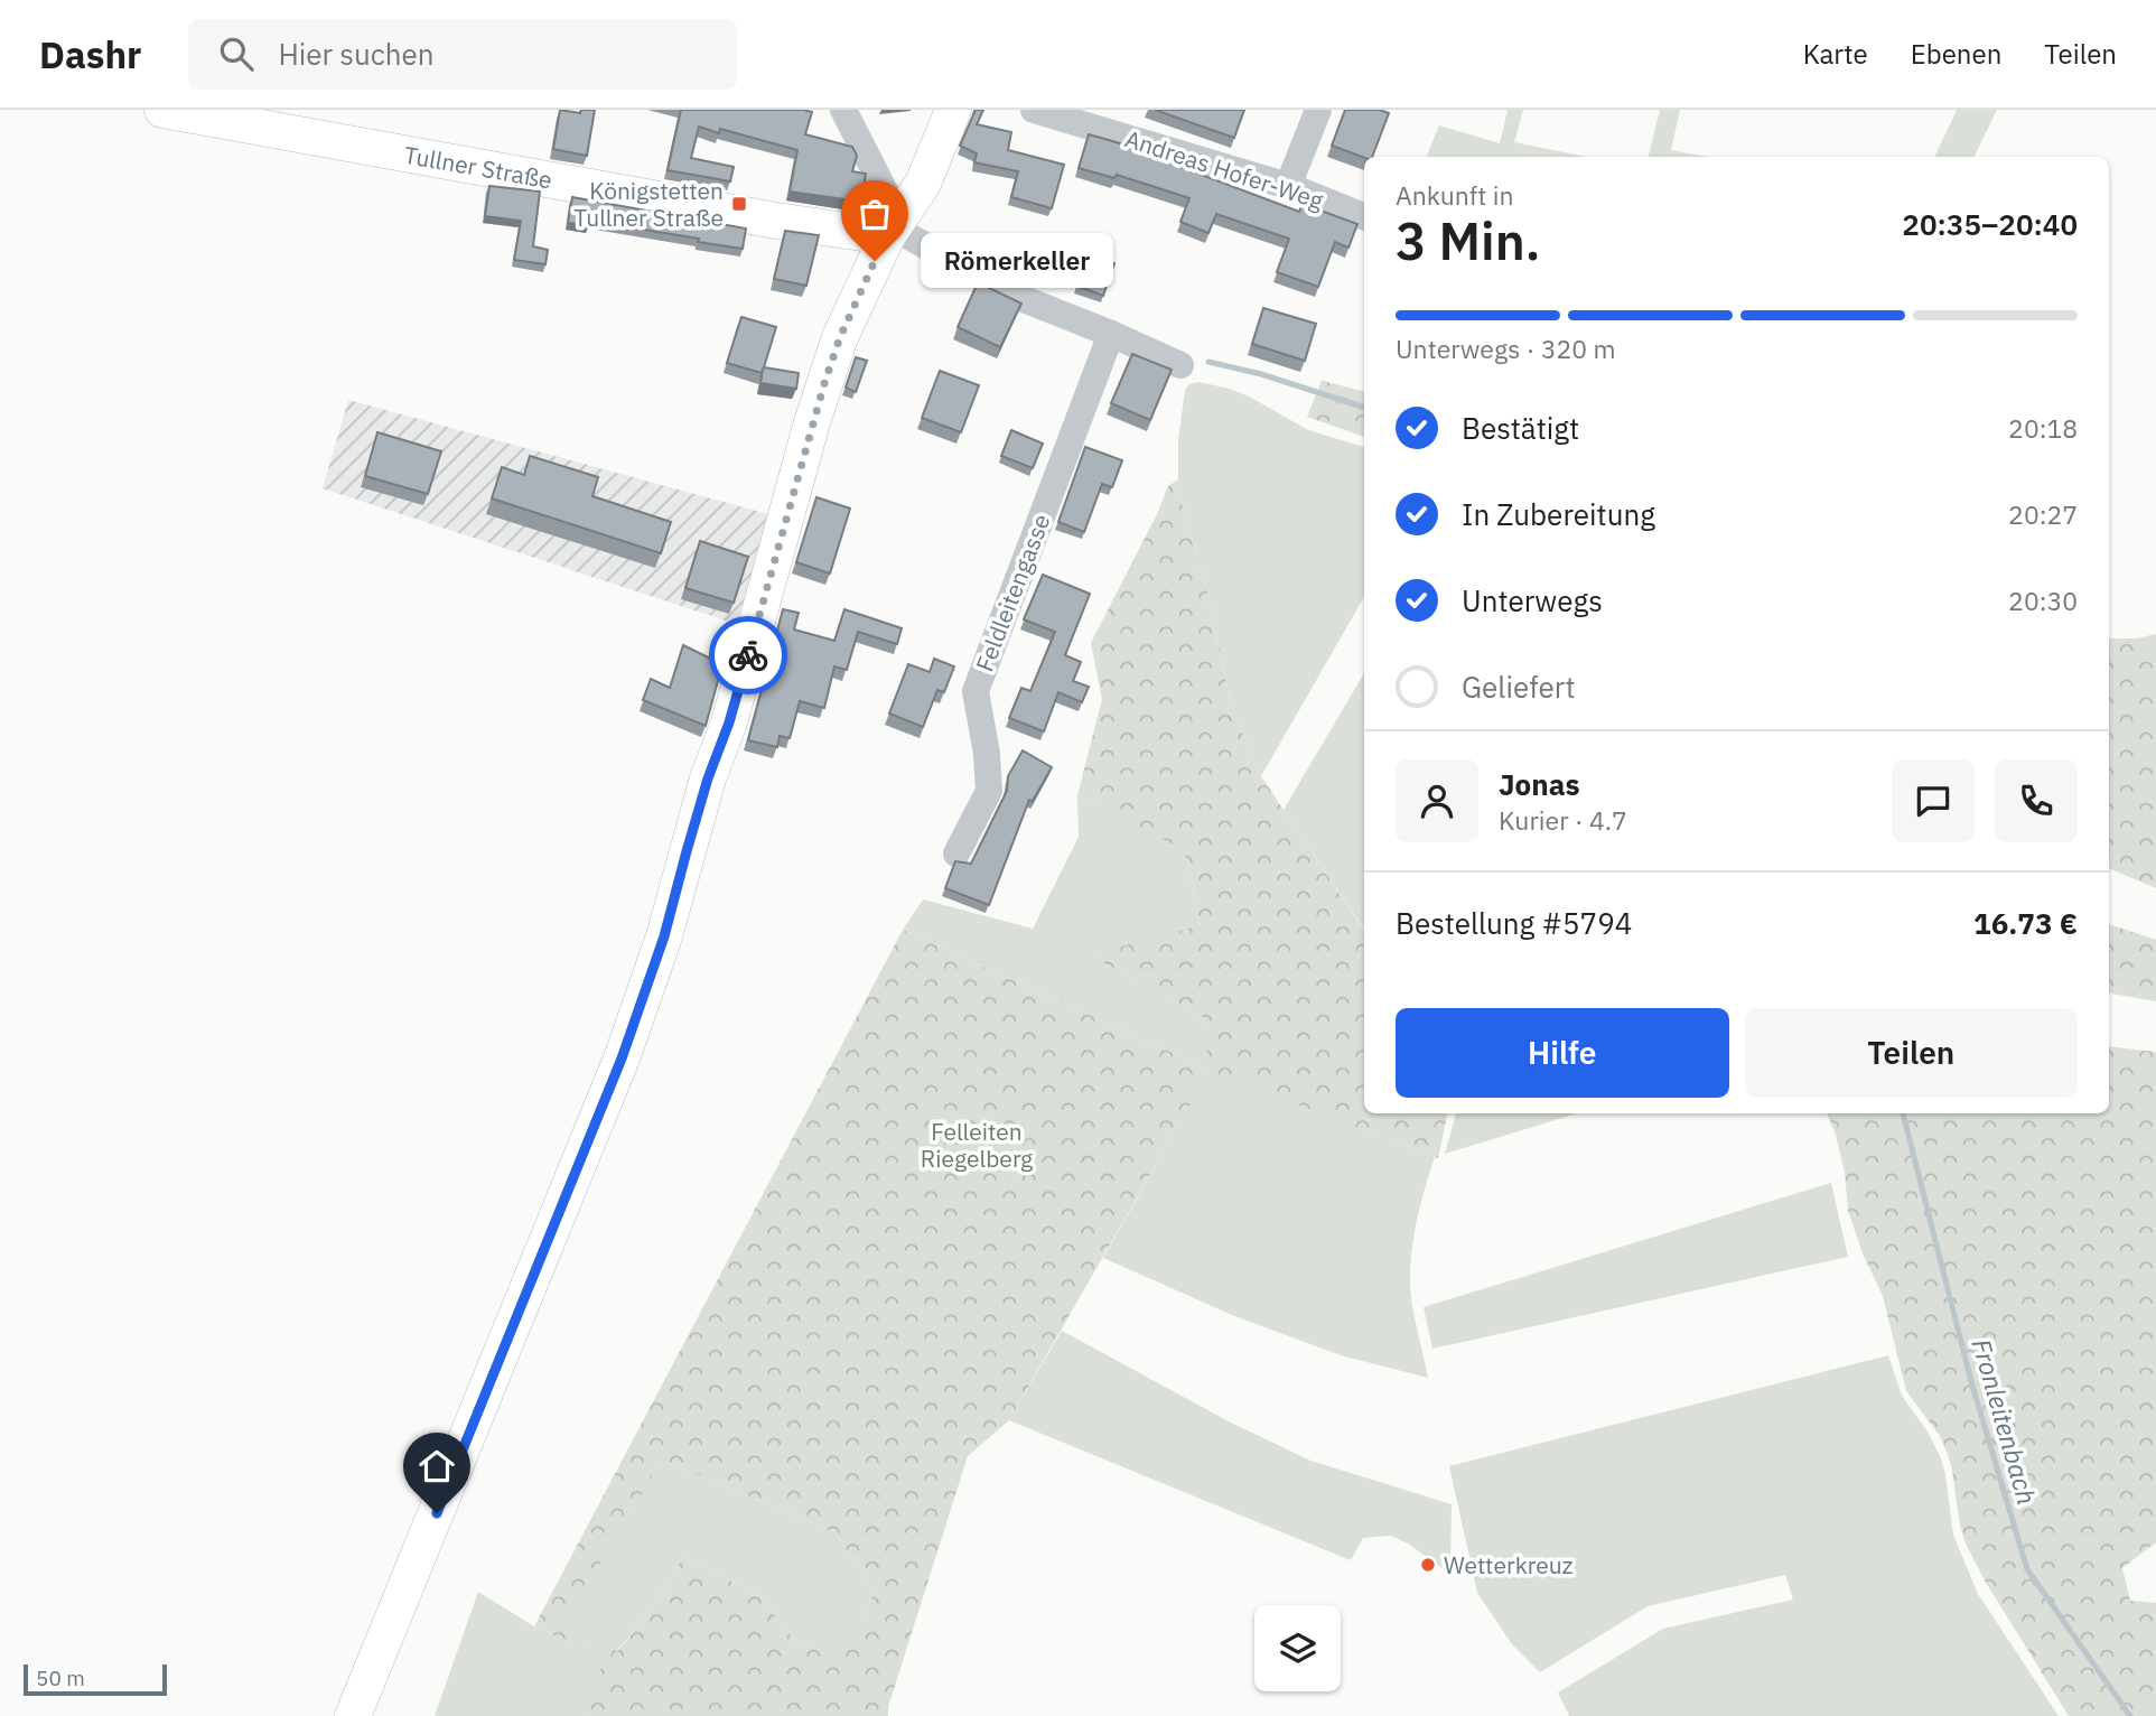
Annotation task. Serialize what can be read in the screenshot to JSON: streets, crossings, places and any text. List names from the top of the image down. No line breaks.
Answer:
{"streets":{"main road":["Tullner Straße"],"street":["Andreas Hofer-Weg","Feldleitengasse"]},"water":["Fronleitenbach"],"parks":["Felleiten Riegelberg"],"places":{"transit":["Königstetten Tullner Straße"],"other":["Römerkeller","Wetterkreuz"]},"scale_bar":"50 m","page":{"header":"Dashr","search":"Hier suchen","nav":["Karte","Ebenen","Teilen"],"heading":["3 Min.","Ankunft in","20:35–20:40"],"panel":["Jonas","Kurier · 4.7","Bestellung #5794","16.73 €"],"bubble":"Römerkeller","bar":"Unterwegs · 320 m","list":[["Bestätigt","20:18"],["In Zubereitung","20:27"],["Unterwegs","20:30"],"Geliefert"],"buttons":["Hilfe","Teilen"],"scale":"50 m"}}
